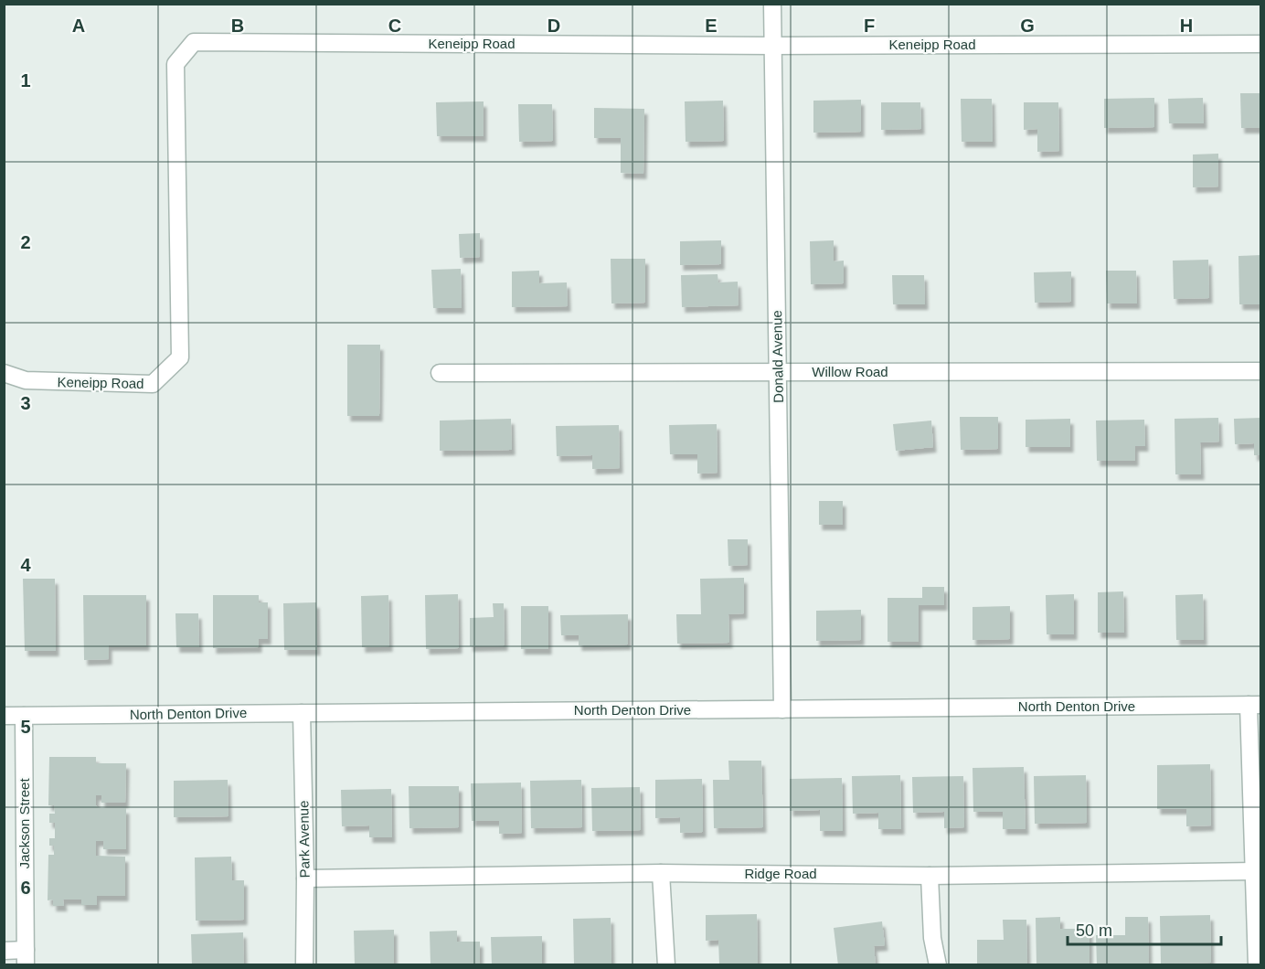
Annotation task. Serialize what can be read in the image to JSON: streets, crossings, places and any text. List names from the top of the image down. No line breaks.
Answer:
{"streets":{"street":["Keneipp Road","Donald Avenue","Willow Road","North Denton Drive","Jackson Street","Park Avenue","Ridge Road"]},"crossings":[["Keneipp Road","Donald Avenue"],["Donald Avenue","Willow Road"],["Donald Avenue","North Denton Drive"],["North Denton Drive","Jackson Street"],["North Denton Drive","Park Avenue"],["Park Avenue","Ridge Road"]],"scale_bar":"50 m","grid":{"columns":["A","B","C","D","E","F","G","H"],"rows":["1","2","3","4","5","6"]}}
